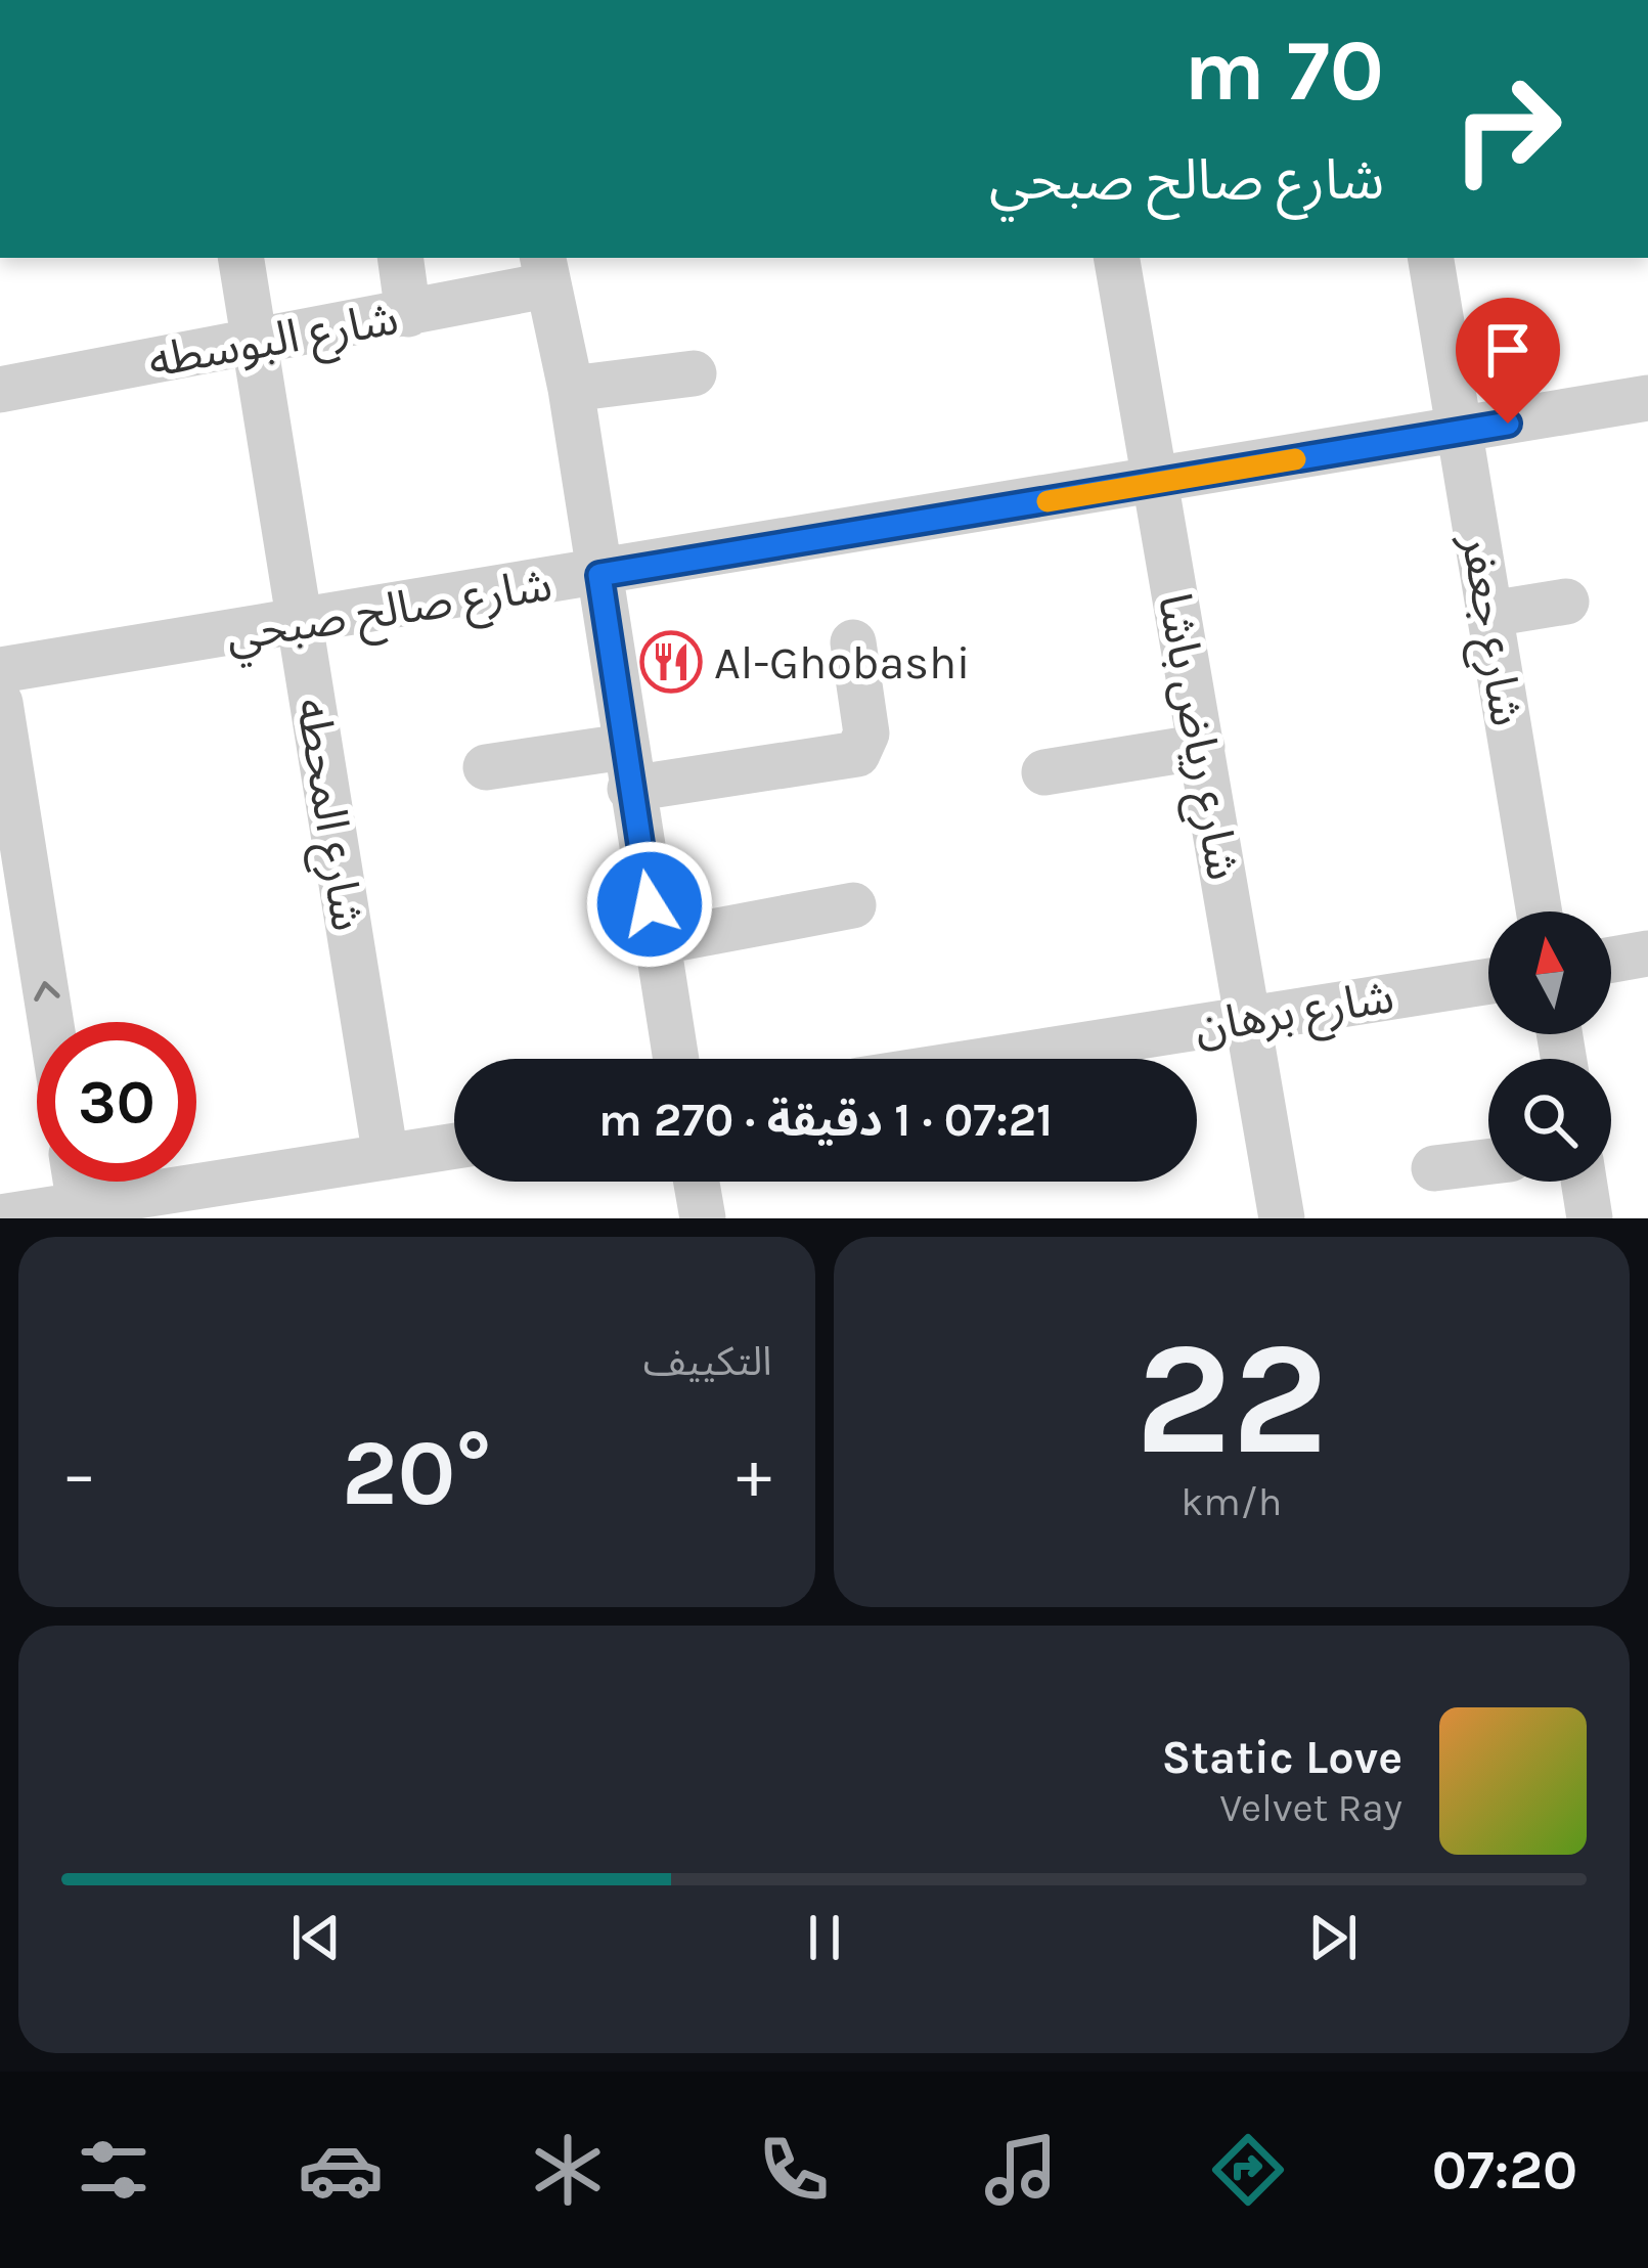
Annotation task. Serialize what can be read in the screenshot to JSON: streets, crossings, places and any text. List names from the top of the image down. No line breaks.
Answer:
{"streets":{"street":["شارع البوسطه","شارع صالح صبحي","شارع جعفر","شارع رياض باشا","شارع المحطه","شارع برهان"]},"crossings":[["شارع البوسطه","شارع المحطه"],["شارع صالح صبحي","شارع جعفر"],["شارع صالح صبحي","شارع رياض باشا"],["شارع صالح صبحي","شارع المحطه"],["شارع رياض باشا","شارع برهان"]],"places":{"restaurant":["Al-Ghobashi"]},"north":"top","page":{"turn":["70 m","شارع صالح صبحي"],"limit":"30","trip":"07:21 · 1 دقيقة · 270 m","tile":[["22","km/h"],"التكييف"],"heat":["−","20°","+"],"song":["Static Love","Velvet Ray"],"tabs":"07:20"}}
